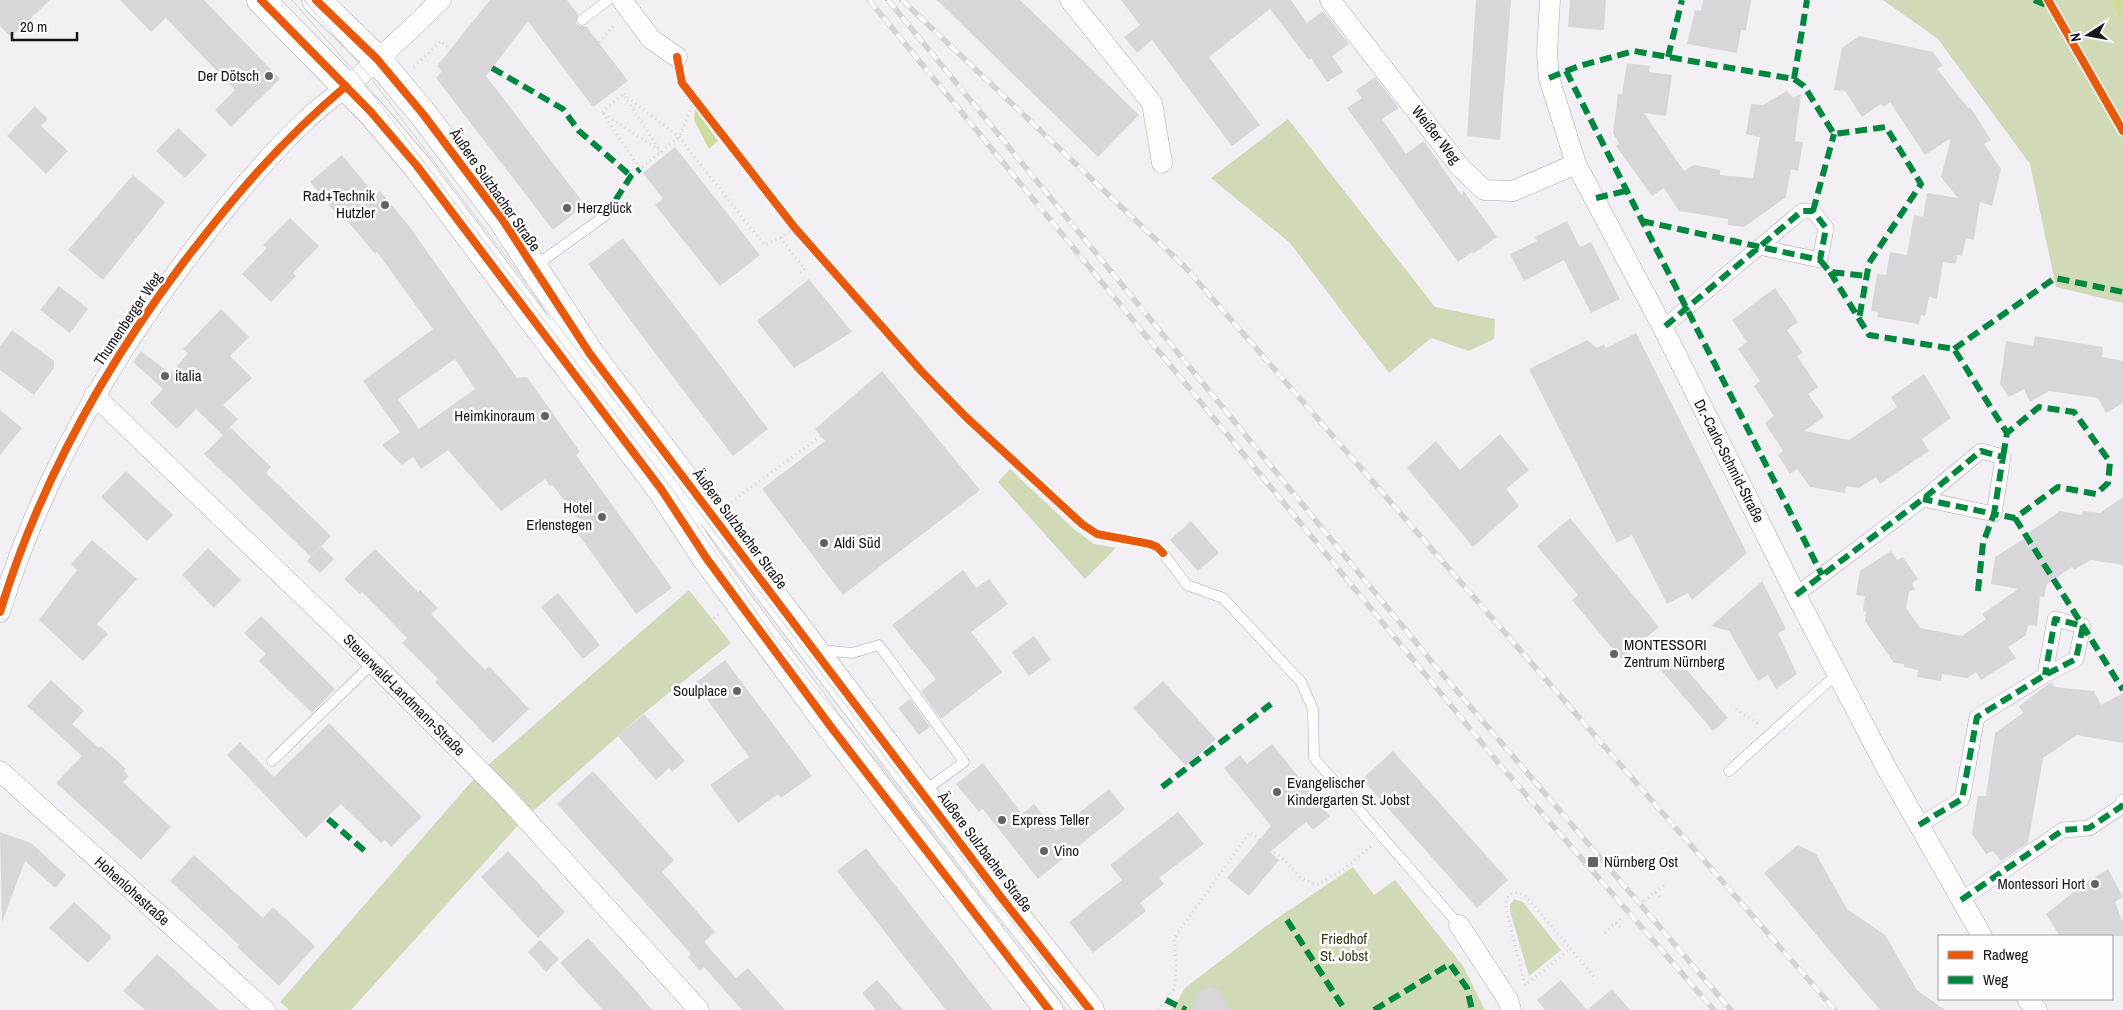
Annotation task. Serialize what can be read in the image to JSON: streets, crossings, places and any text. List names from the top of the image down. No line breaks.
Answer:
{"streets":{"main road":["Äußere Sulzbacher Straße"],"street":["Weißer Weg","Thumenberger Weg","Dr.-Carlo-Schmid-Straße","Steuerwald-Landmann-Straße","Hohenlohestraße"]},"crossings":[["Weißer Weg","Dr.-Carlo-Schmid-Straße"],["Äußere Sulzbacher Straße","Thumenberger Weg"],["Thumenberger Weg","Steuerwald-Landmann-Straße"]],"parks":["Friedhof St. Jobst"],"places":{"other":["Der Dötsch","Rad+Technik Hutzler","Herzglück","italia","Heimkinoraum","Hotel Erlenstegen","Aldi Süd","MONTESSORI Zentrum Nürnberg","Soulplace","Evangelischer Kindergarten St. Jobst","Express Teller","Vino","Montessori Hort"],"transit":["Nürnberg Ost"]},"legend":["Radweg","Weg"],"scale_bar":"20 m","north":"left"}
